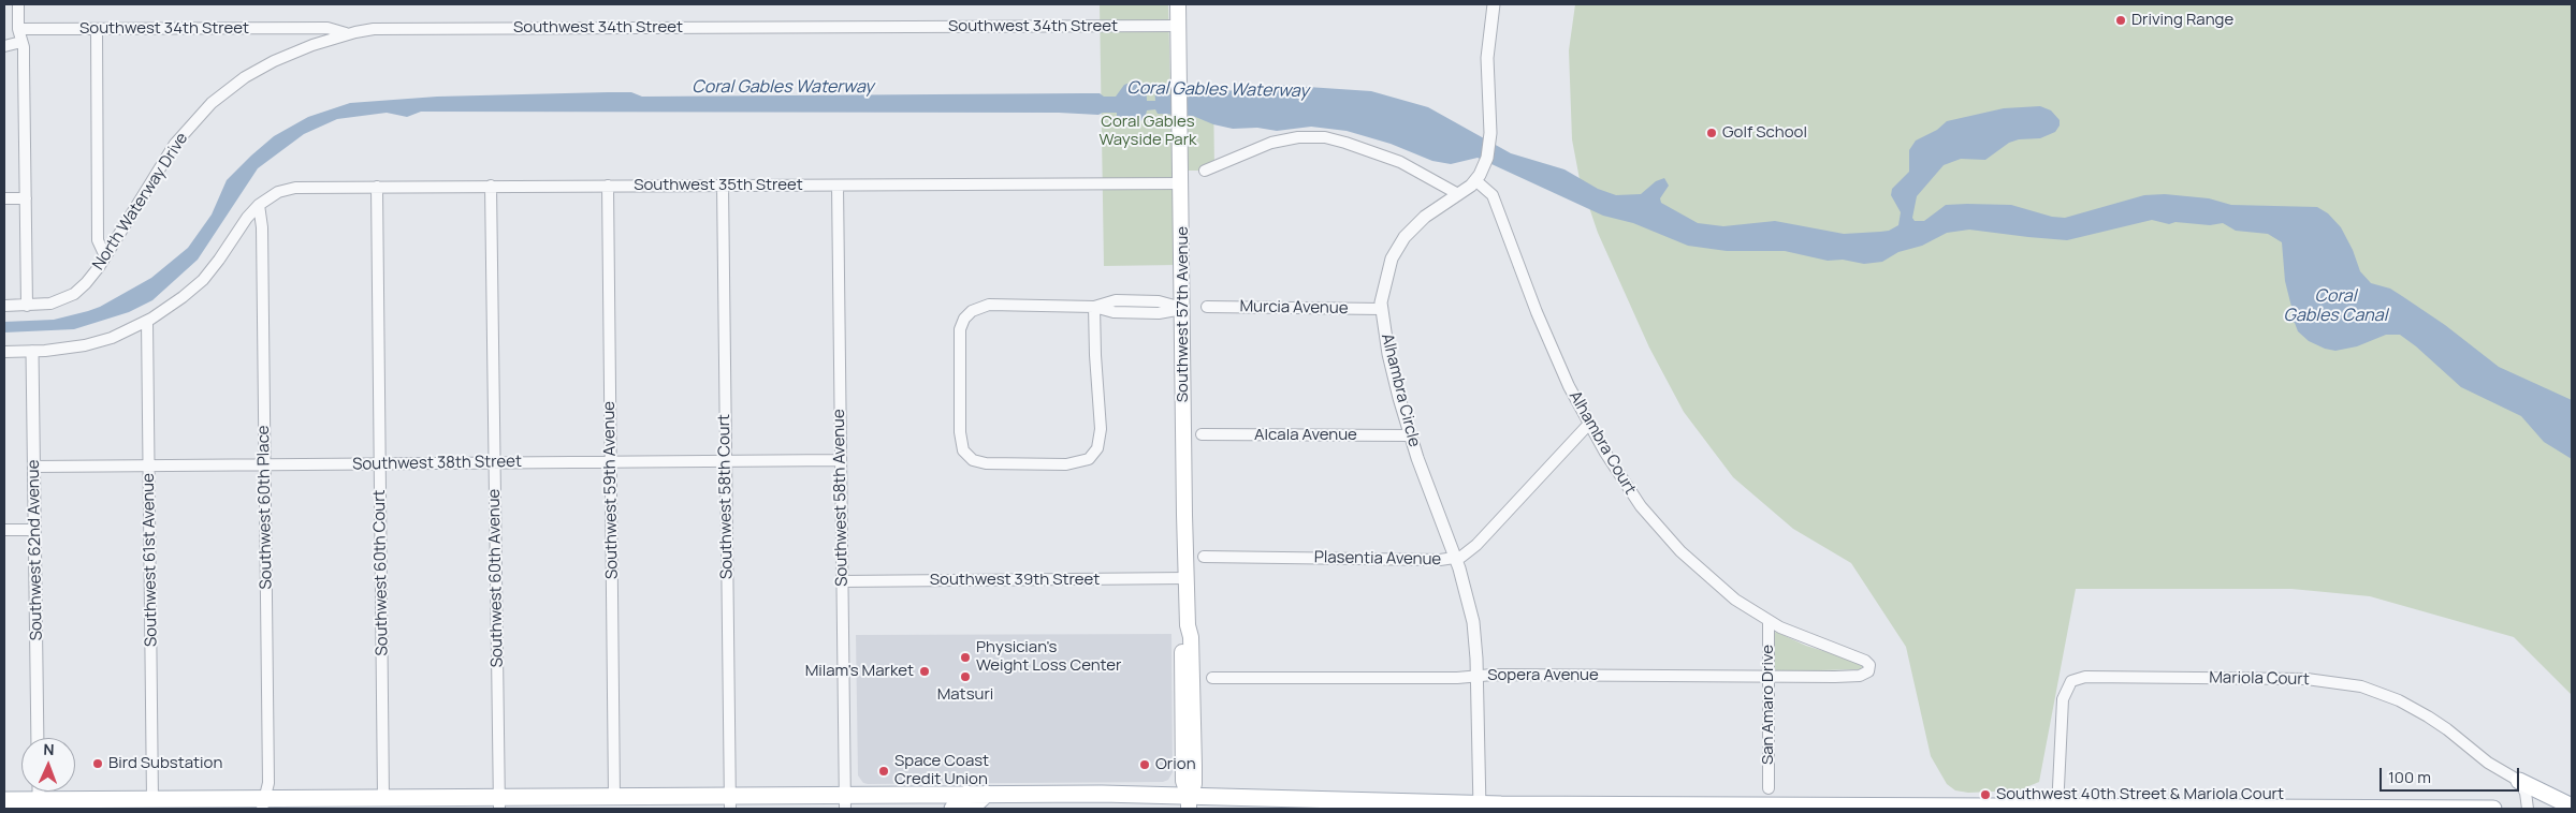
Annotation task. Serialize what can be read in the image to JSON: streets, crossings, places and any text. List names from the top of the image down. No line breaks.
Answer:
{"streets":{"main road":["Southwest 57th Avenue"],"street":["Southwest 34th Street","Southwest 35th Street","North Waterway Drive","Murcia Avenue","Alhambra Circle","Alcala Avenue","Alhambra Court","Southwest 38th Street","Southwest 59th Avenue","Southwest 58th Court","Southwest 58th Avenue","Southwest 60th Place","Southwest 62nd Avenue","Plasentia Avenue","Southwest 61st Avenue","Southwest 60th Court","Southwest 60th Avenue","Southwest 39th Street","Sopera Avenue","Mariola Court","San Amaro Drive"]},"crossings":[["Southwest 34th Street","North Waterway Drive"],["Southwest 34th Street","Southwest 57th Avenue"],["Southwest 35th Street","Southwest 57th Avenue"],["Southwest 35th Street","Southwest 59th Avenue"],["Southwest 35th Street","Southwest 58th Court"],["Southwest 35th Street","Southwest 58th Avenue"],["Southwest 35th Street","Southwest 60th Place"],["Southwest 35th Street","Southwest 60th Court"],["Southwest 35th Street","Southwest 60th Avenue"],["Murcia Avenue","Alhambra Circle"],["Southwest 57th Avenue","Southwest 39th Street"],["Alhambra Circle","Alcala Avenue"],["Alhambra Circle","Alhambra Court"],["Alhambra Circle","Plasentia Avenue"],["Alhambra Circle","Sopera Avenue"],["Alhambra Court","Plasentia Avenue"],["Alhambra Court","Sopera Avenue"],["Alhambra Court","San Amaro Drive"],["Southwest 38th Street","Southwest 59th Avenue"],["Southwest 38th Street","Southwest 58th Court"],["Southwest 38th Street","Southwest 58th Avenue"],["Southwest 38th Street","Southwest 60th Place"],["Southwest 38th Street","Southwest 62nd Avenue"],["Southwest 38th Street","Southwest 61st Avenue"],["Southwest 38th Street","Southwest 60th Court"],["Southwest 38th Street","Southwest 60th Avenue"],["Southwest 58th Avenue","Southwest 39th Street"],["Sopera Avenue","San Amaro Drive"]],"water":["Coral Gables Waterway","Coral Gables Canal"],"parks":["Coral Gables Wayside Park"],"places":["Driving Range","Golf School","Physician's Weight Loss Center","Milam's Market","Matsuri","Bird Substation","Orion","Space Coast Credit Union","Southwest 40th Street & Mariola Court"],"scale_bar":"100 m","north":"top"}
